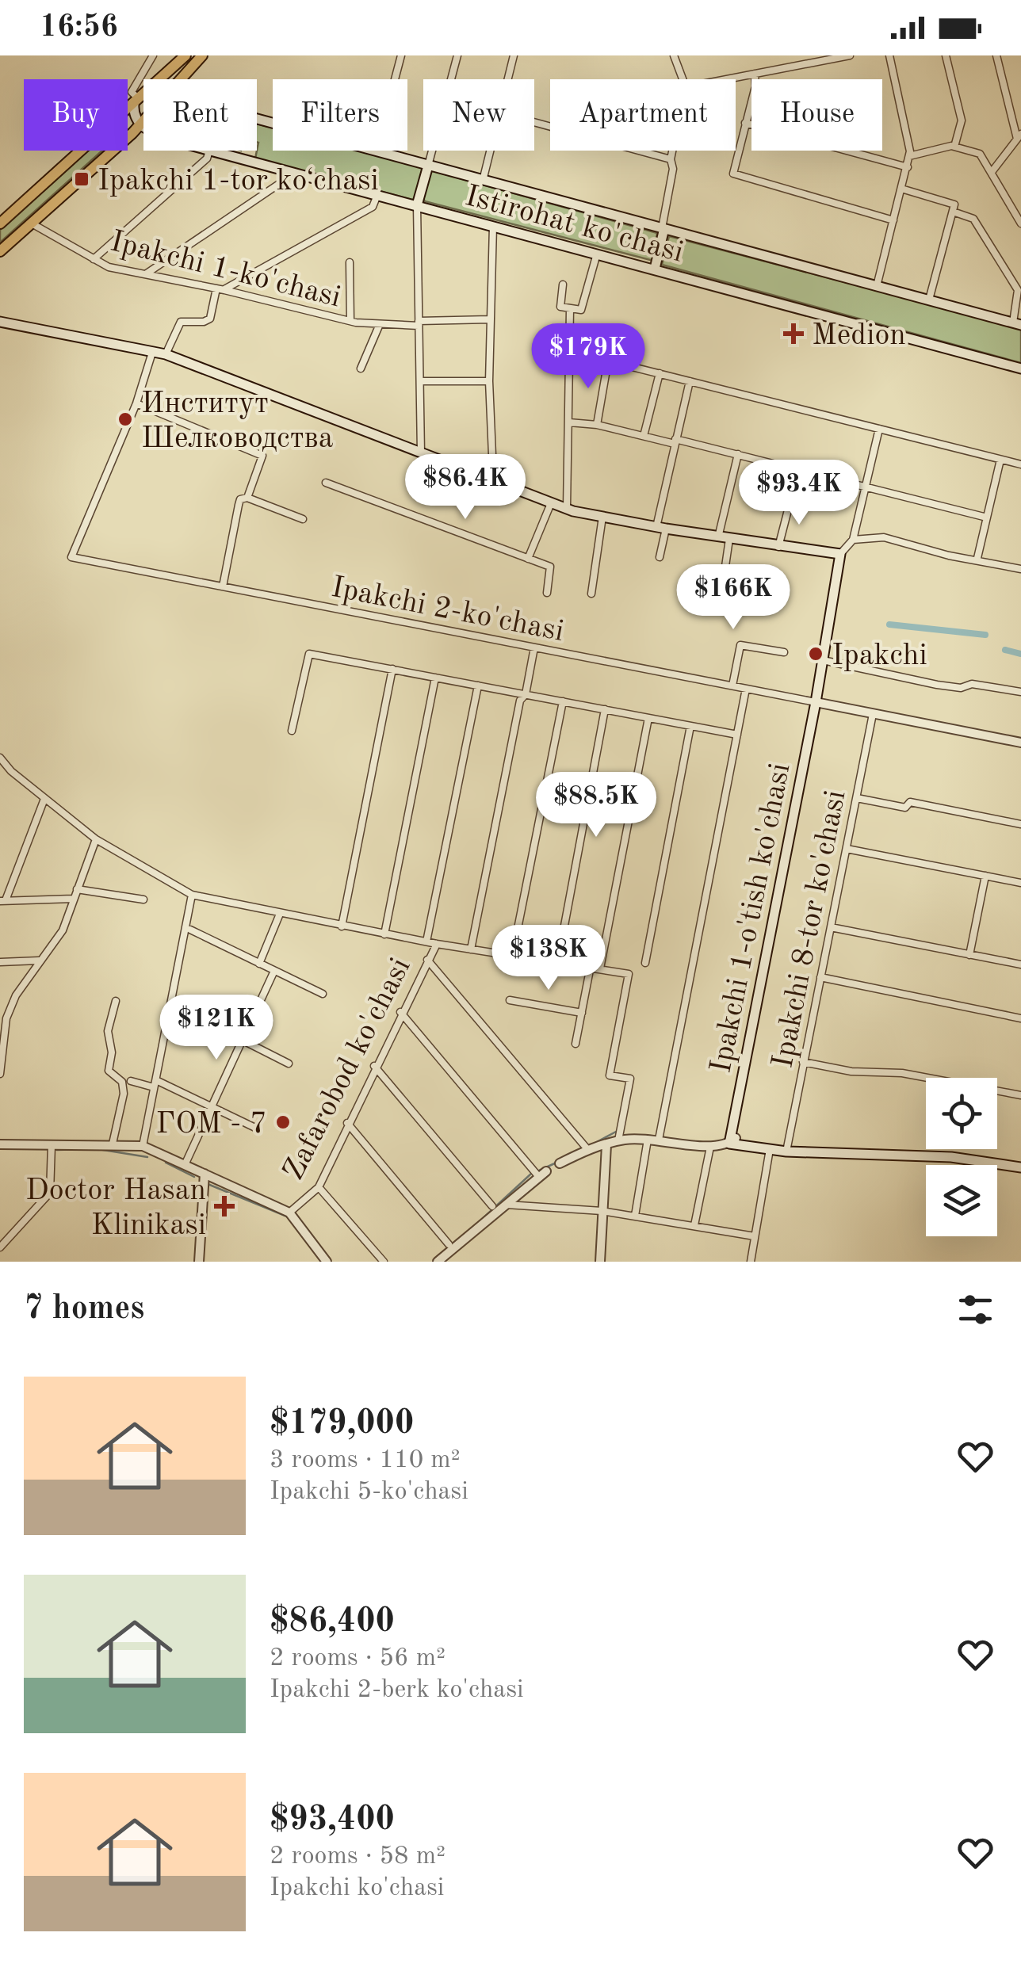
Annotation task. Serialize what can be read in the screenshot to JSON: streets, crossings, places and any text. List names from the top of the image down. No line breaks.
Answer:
{"streets":{"main road":["Istirohat ko'chasi","Ipakchi 1-o'tish ko'chasi"],"street":["Ipakchi 1-ko'chasi","Ipakchi 2-ko'chasi","Ipakchi 8-tor ko'chasi","Zafarobod ko'chasi"]},"crossings":[["Ipakchi 2-ko'chasi","Ipakchi 1-o'tish ko'chasi"]],"places":{"transit":["Ipakchi 1-tor koʻchasi"],"health":["Medion","Doctor Hasan Klinikasi"],"other":["Институт Шелководства","Ipakchi","ГОМ - 7"]},"page":{"status":"16:56","chip":["Buy","Rent","Filters","New","Apartment","House"],"price":["$179K","$86.4K","$93.4K","$166K","$88.5K","$138K","$121K"],"heading":"7 homes","list":[{"name":"$179,000","note":"3 rooms · 110 m² · Ipakchi 5-ko'chasi"},{"name":"$86,400","note":"2 rooms · 56 m² · Ipakchi 2-berk ko'chasi"},{"name":"$93,400","note":"2 rooms · 58 m² · Ipakchi ko'chasi"}]}}
